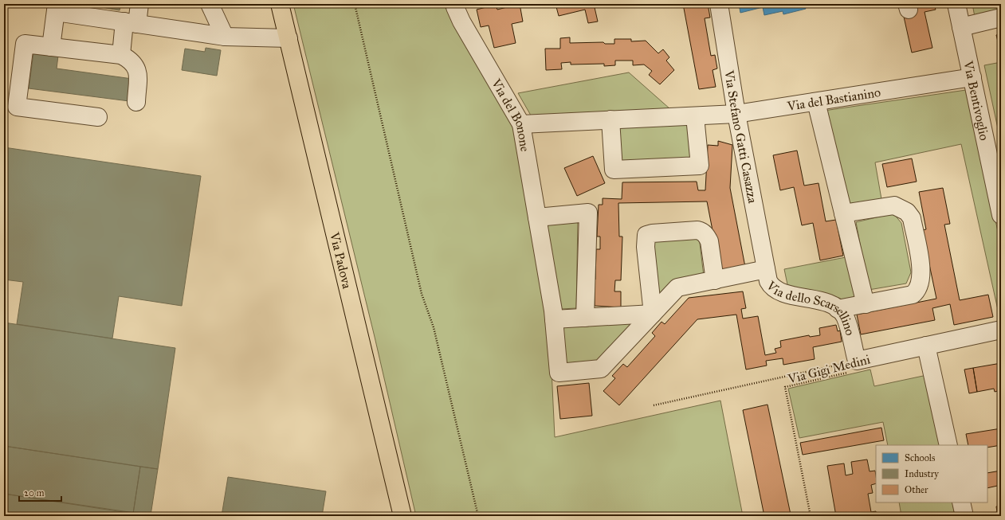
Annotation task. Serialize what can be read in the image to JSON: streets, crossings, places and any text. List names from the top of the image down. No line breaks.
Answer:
{"streets":{"main road":["Via Padova"],"street":["Via del Bastianino","Via Bentivoglio","Via del Bonone","Via Stefano Gatti Casazza","Via dello Scarsellino"],"path":["Via Gigi Medini"]},"crossings":[["Via del Bastianino","Via Bentivoglio"],["Via del Bastianino","Via del Bonone"],["Via del Bastianino","Via Stefano Gatti Casazza"],["Via del Bonone","Via dello Scarsellino"],["Via Stefano Gatti Casazza","Via dello Scarsellino"],["Via dello Scarsellino","Via Gigi Medini"]],"legend":["Schools","Industry","Other"],"scale_bar":"20 m"}
